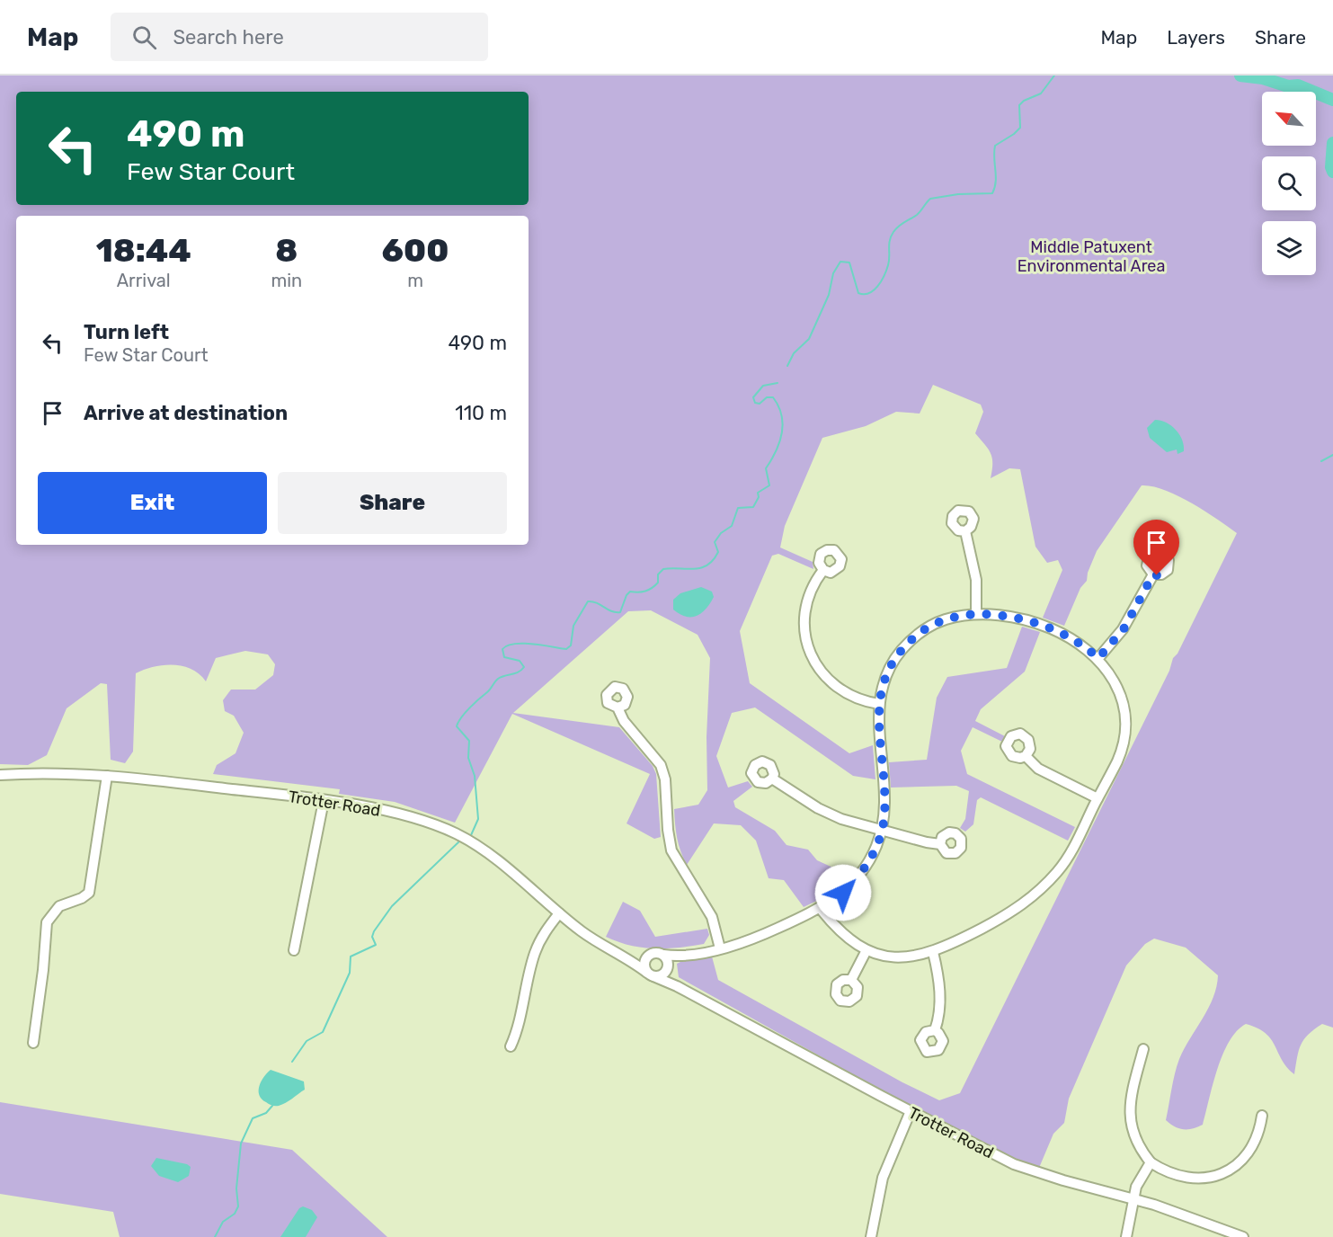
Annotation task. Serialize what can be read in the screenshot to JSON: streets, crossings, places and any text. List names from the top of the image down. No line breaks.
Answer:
{"streets":{"street":["Trotter Road"]},"parks":["Middle Patuxent Environmental Area"],"north":"top left","page":{"header":"Map","search":"Search here","nav":["Map","Layers","Share"],"turn":["490 m","Few Star Court"],"eta":["18:44","Arrival","8","min","600","m"],"list":[{"name":"Turn left","note":"Few Star Court","value":"490 m"},{"name":"Arrive at destination","value":"110 m"}],"buttons":["Exit","Share"]}}
